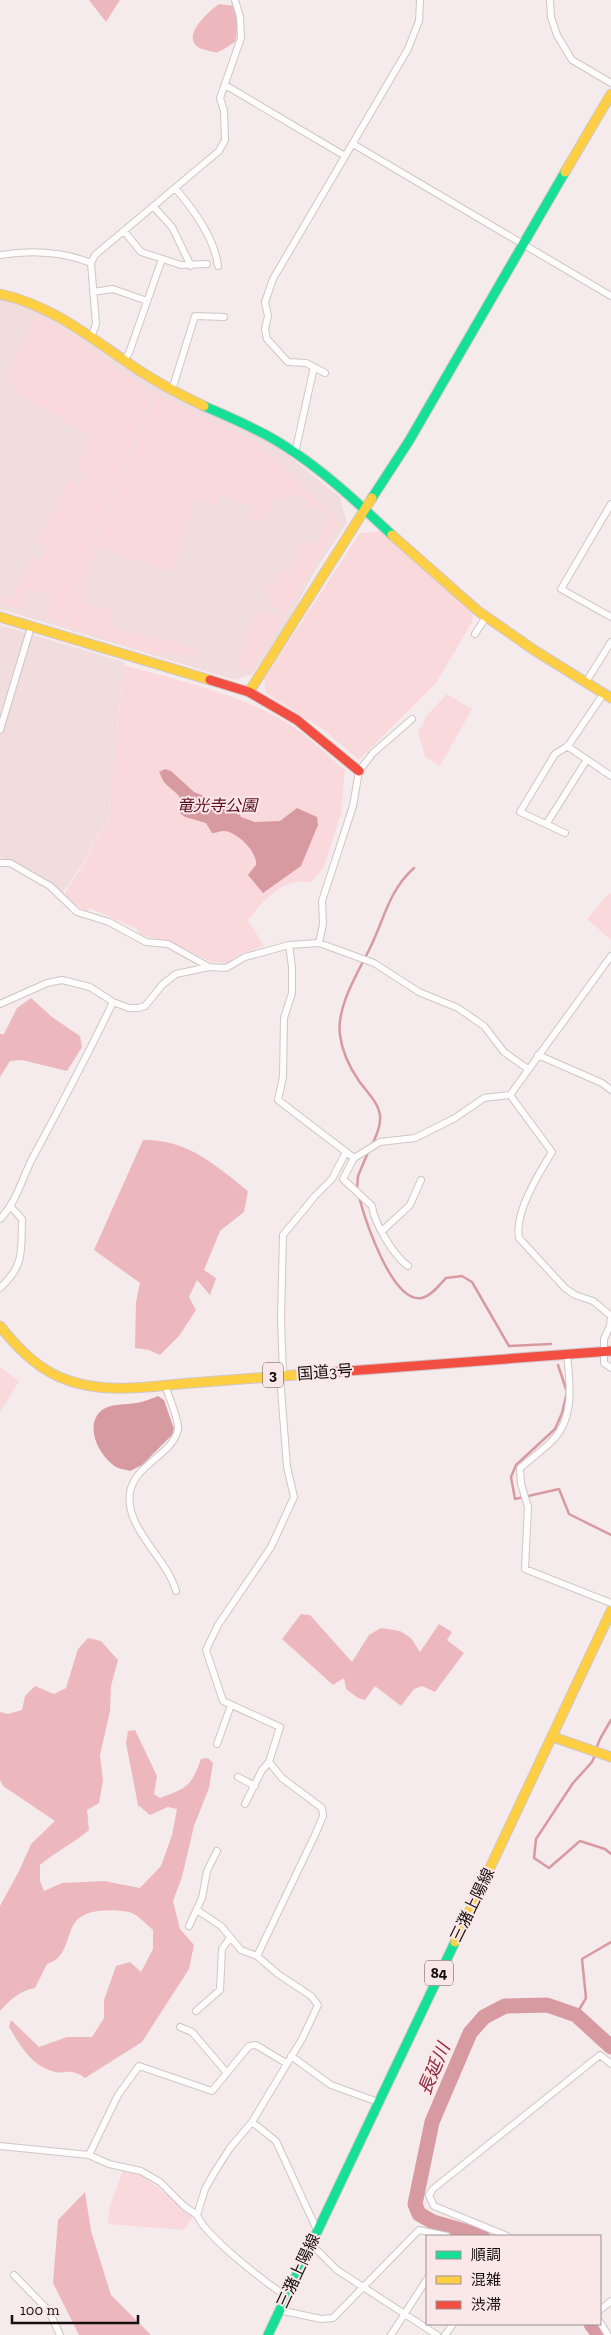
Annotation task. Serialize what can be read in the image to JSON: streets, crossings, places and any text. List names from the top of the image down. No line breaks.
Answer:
{"streets":{"main road":["国道3号","3","三潴上陽線","84"]},"water":["長延川"],"parks":["竜光寺公園"],"legend":["順調","混雑","渋滞"],"scale_bar":"100 m"}
